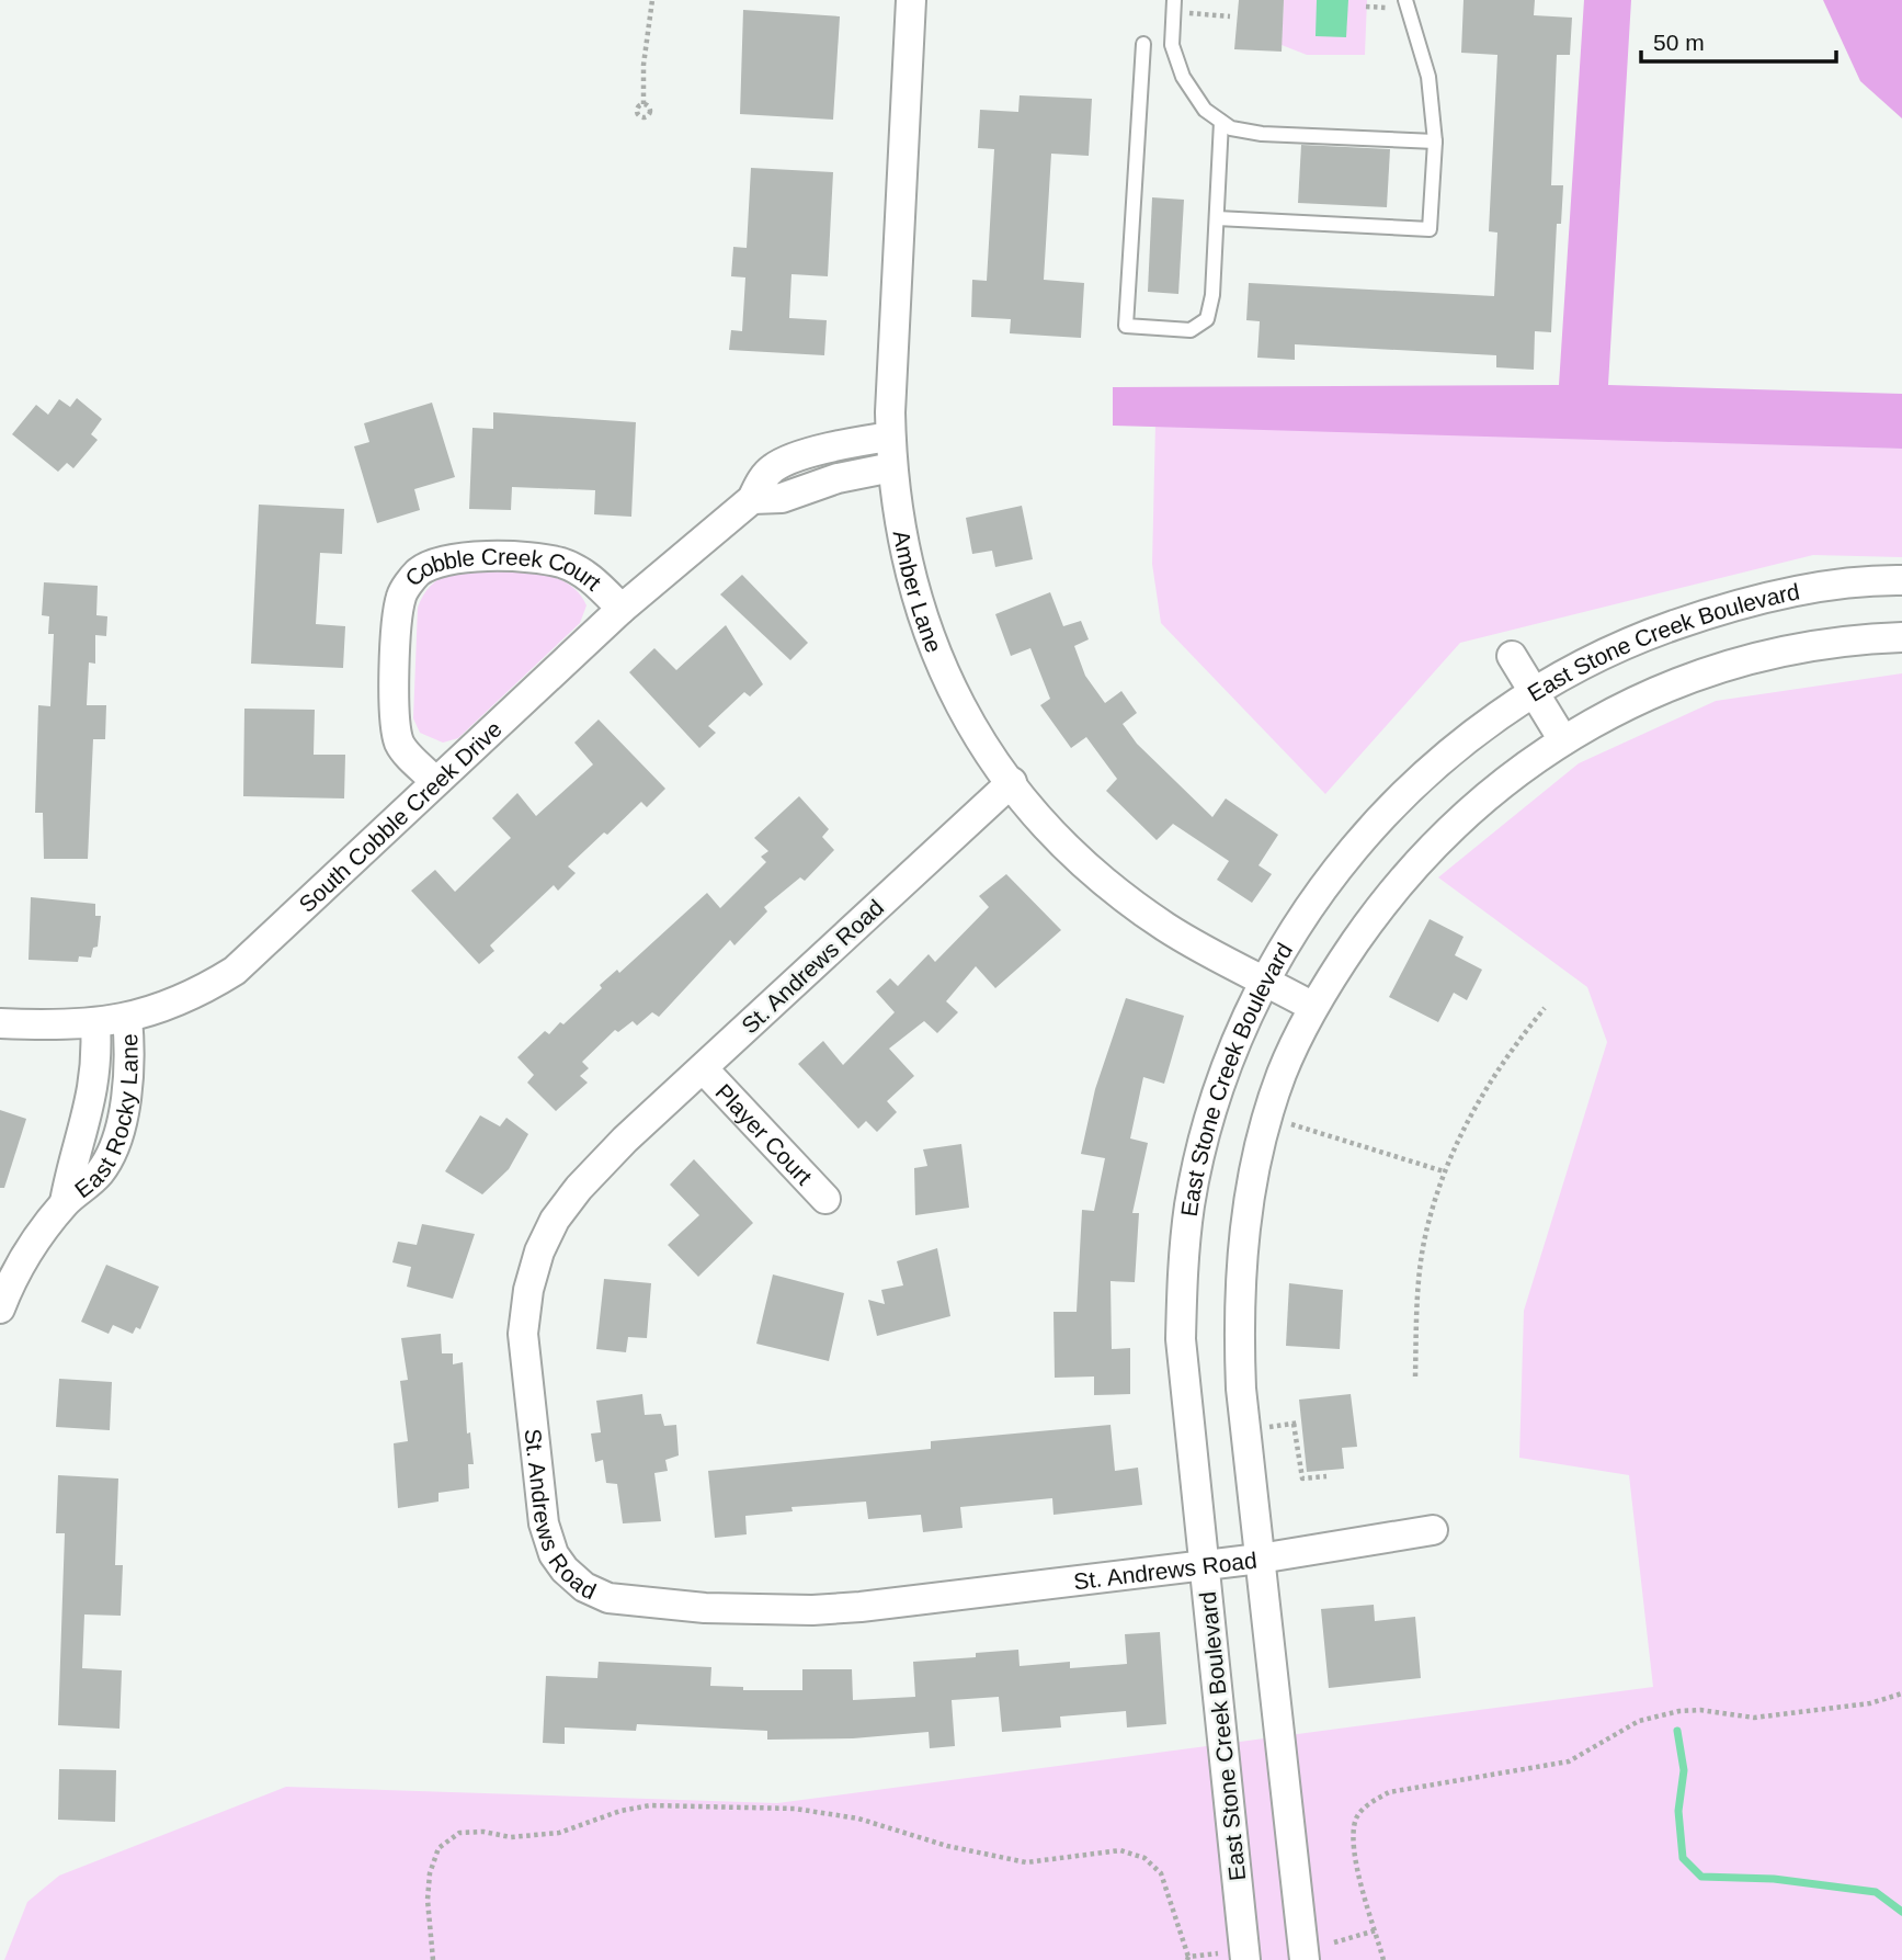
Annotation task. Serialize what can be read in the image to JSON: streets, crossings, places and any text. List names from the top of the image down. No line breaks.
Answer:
{"streets":{"street":["Amber Lane","Cobble Creek Court","East Stone Creek Boulevard","South Cobble Creek Drive","St. Andrews Road","East Rocky Lane","Player Court"]},"crossings":[["Amber Lane","East Stone Creek Boulevard"],["Amber Lane","South Cobble Creek Drive"],["Amber Lane","St. Andrews Road"],["Cobble Creek Court","South Cobble Creek Drive"],["East Stone Creek Boulevard","St. Andrews Road"],["South Cobble Creek Drive","East Rocky Lane"],["St. Andrews Road","Player Court"]],"scale_bar":"50 m"}
